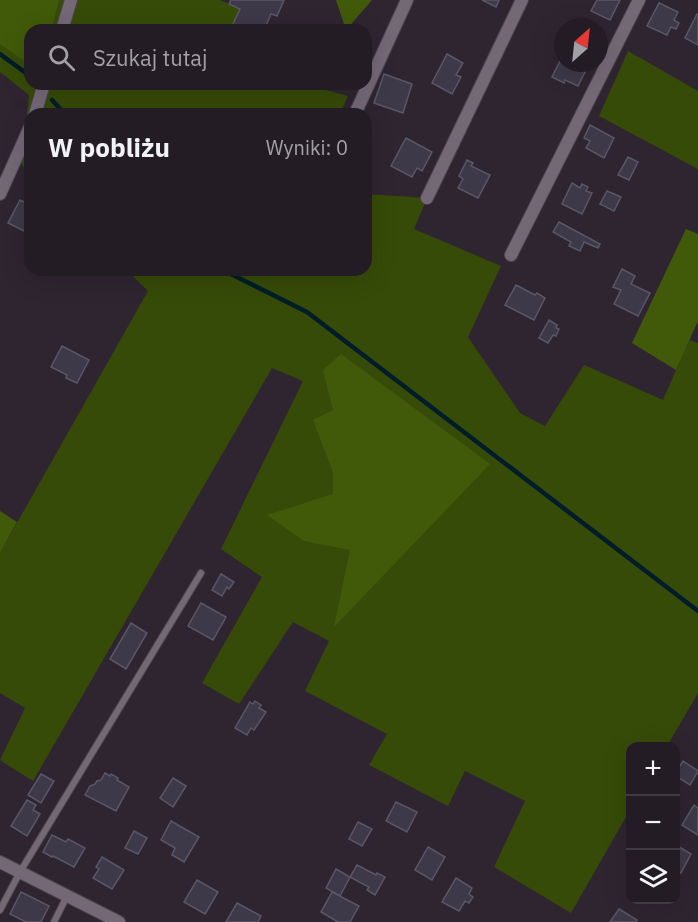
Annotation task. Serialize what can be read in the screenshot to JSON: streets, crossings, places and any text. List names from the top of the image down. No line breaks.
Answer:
{"north":"top right","page":{"search":"Szukaj tutaj","heading":["W pobliżu","Wyniki: 0"],"map_buttons":["+","−"]}}
